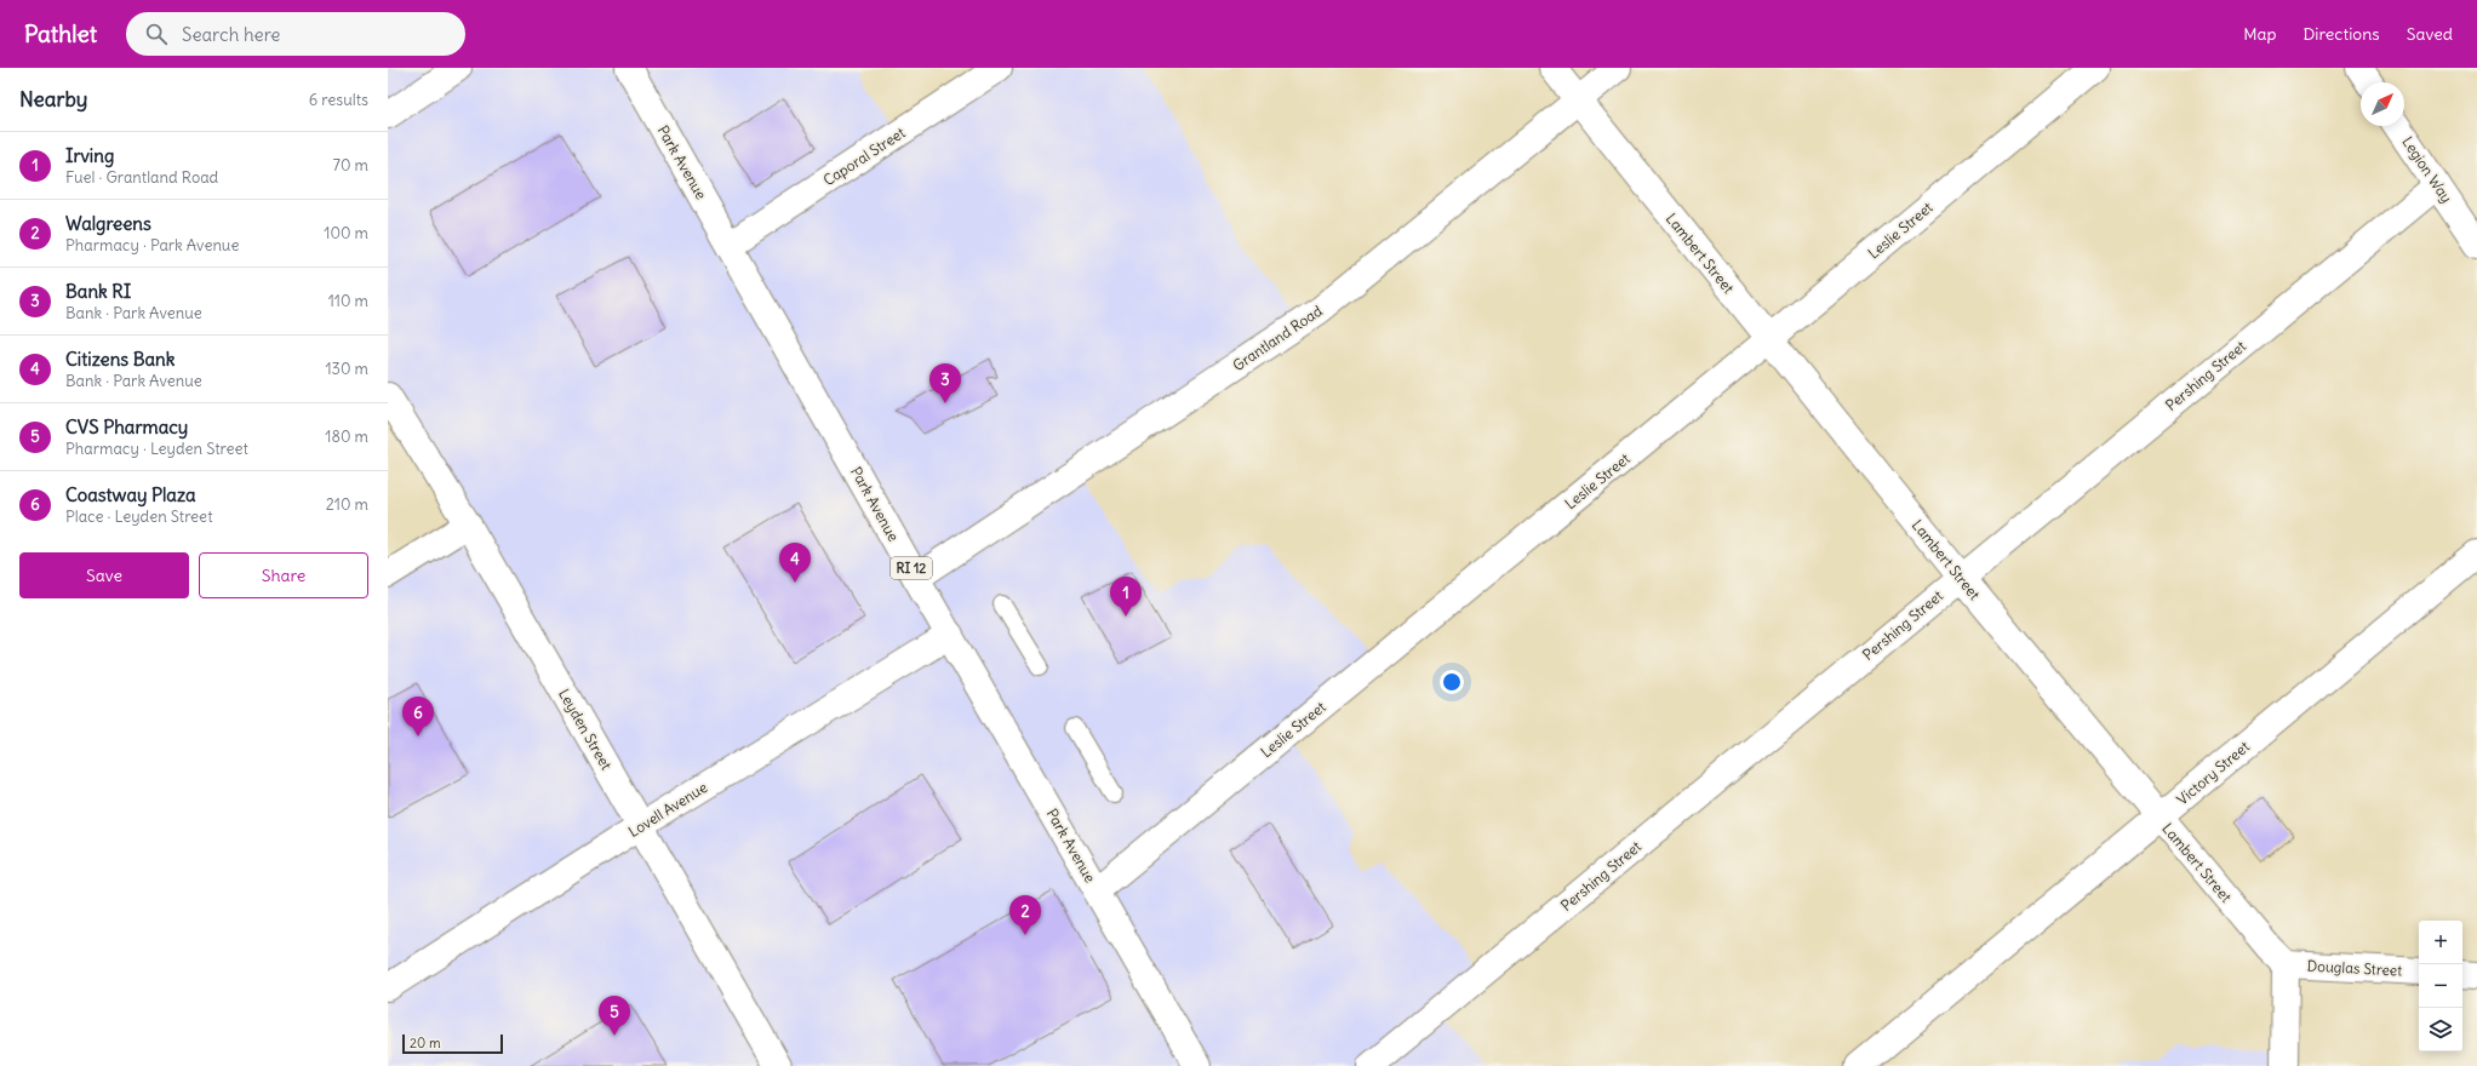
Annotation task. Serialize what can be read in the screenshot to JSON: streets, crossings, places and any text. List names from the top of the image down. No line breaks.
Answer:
{"streets":{"street":["Caporal Street","Park Avenue","Legion Way","Leslie Street","Lambert Street","Grantland Road","Pershing Street","RI 12","Leyden Street","Victory Street","Lovell Avenue","Douglas Street"]},"crossings":[["Caporal Street","Park Avenue"],["Park Avenue","Leslie Street"],["Park Avenue","Grantland Road"],["Park Avenue","Lovell Avenue"],["Legion Way","Pershing Street"],["Leslie Street","Lambert Street"],["Lambert Street","Grantland Road"],["Lambert Street","Pershing Street"],["Lambert Street","Victory Street"],["Lambert Street","Douglas Street"],["Leyden Street","Lovell Avenue"]],"scale_bar":"20 m","north":"top right","page":{"header":"Pathlet","search":"Search here","nav":["Map","Directions","Saved"],"heading":["Nearby","6 results"],"list":[{"mark":"1","name":"Irving","note":"Fuel · Grantland Road","value":"70 m"},{"mark":"2","name":"Walgreens","note":"Pharmacy · Park Avenue","value":"100 m"},{"mark":"3","name":"Bank RI","note":"Bank · Park Avenue","value":"110 m"},{"mark":"4","name":"Citizens Bank","note":"Bank · Park Avenue","value":"130 m"},{"mark":"5","name":"CVS Pharmacy","note":"Pharmacy · Leyden Street","value":"180 m"},{"mark":"6","name":"Coastway Plaza","note":"Place · Leyden Street","value":"210 m"}],"pins":["3","4","1","6","2","5"],"buttons":["Save","Share"],"map_buttons":["+","−"],"scale":"20 m"}}
